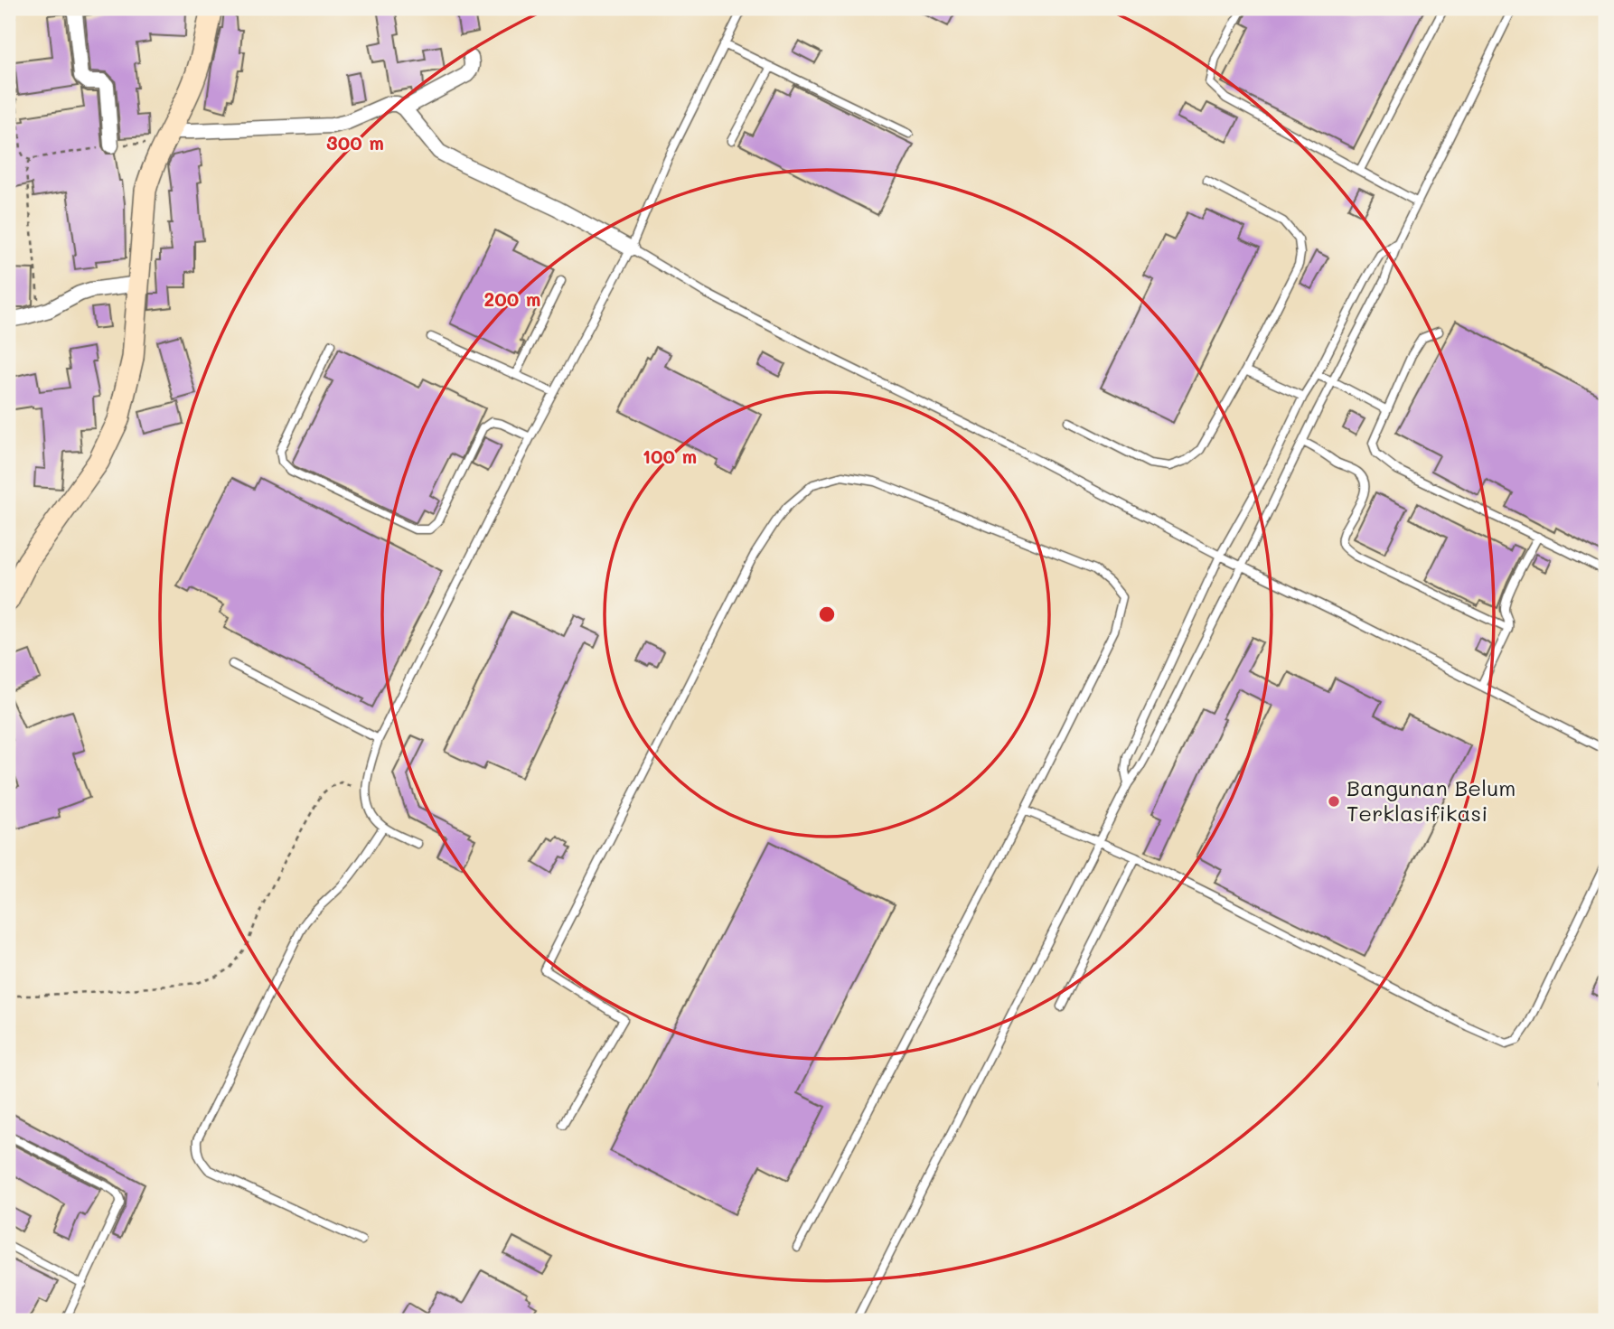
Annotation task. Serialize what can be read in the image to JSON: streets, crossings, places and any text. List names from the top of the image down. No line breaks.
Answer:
{"places":["Bangunan Belum Terklasifikasi"],"rings":["300 m","200 m","100 m"]}
